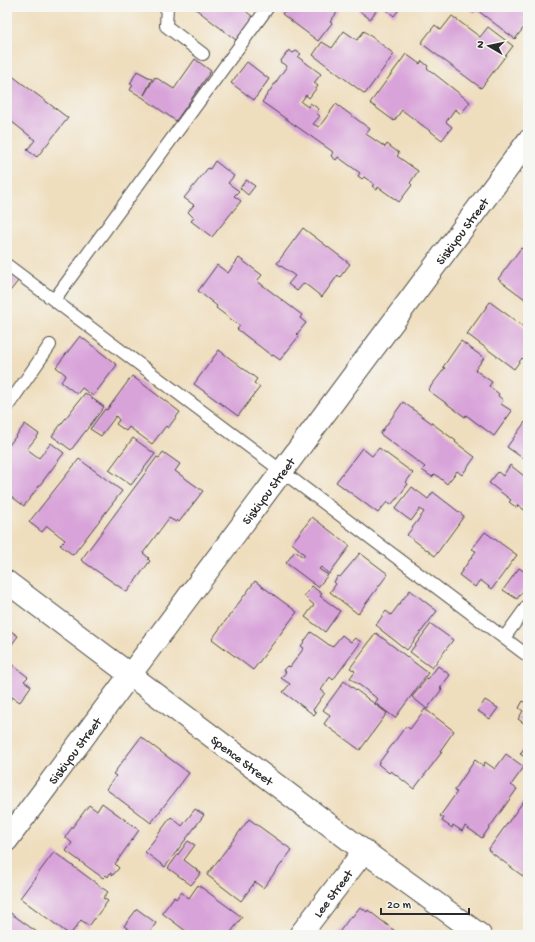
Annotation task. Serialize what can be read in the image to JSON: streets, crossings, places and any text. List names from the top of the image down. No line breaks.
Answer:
{"streets":{"street":["Siskiyou Street","Spence Street","Lee Street"]},"crossings":[["Siskiyou Street","Spence Street"],["Spence Street","Lee Street"]],"scale_bar":"20 m","north":"left"}
